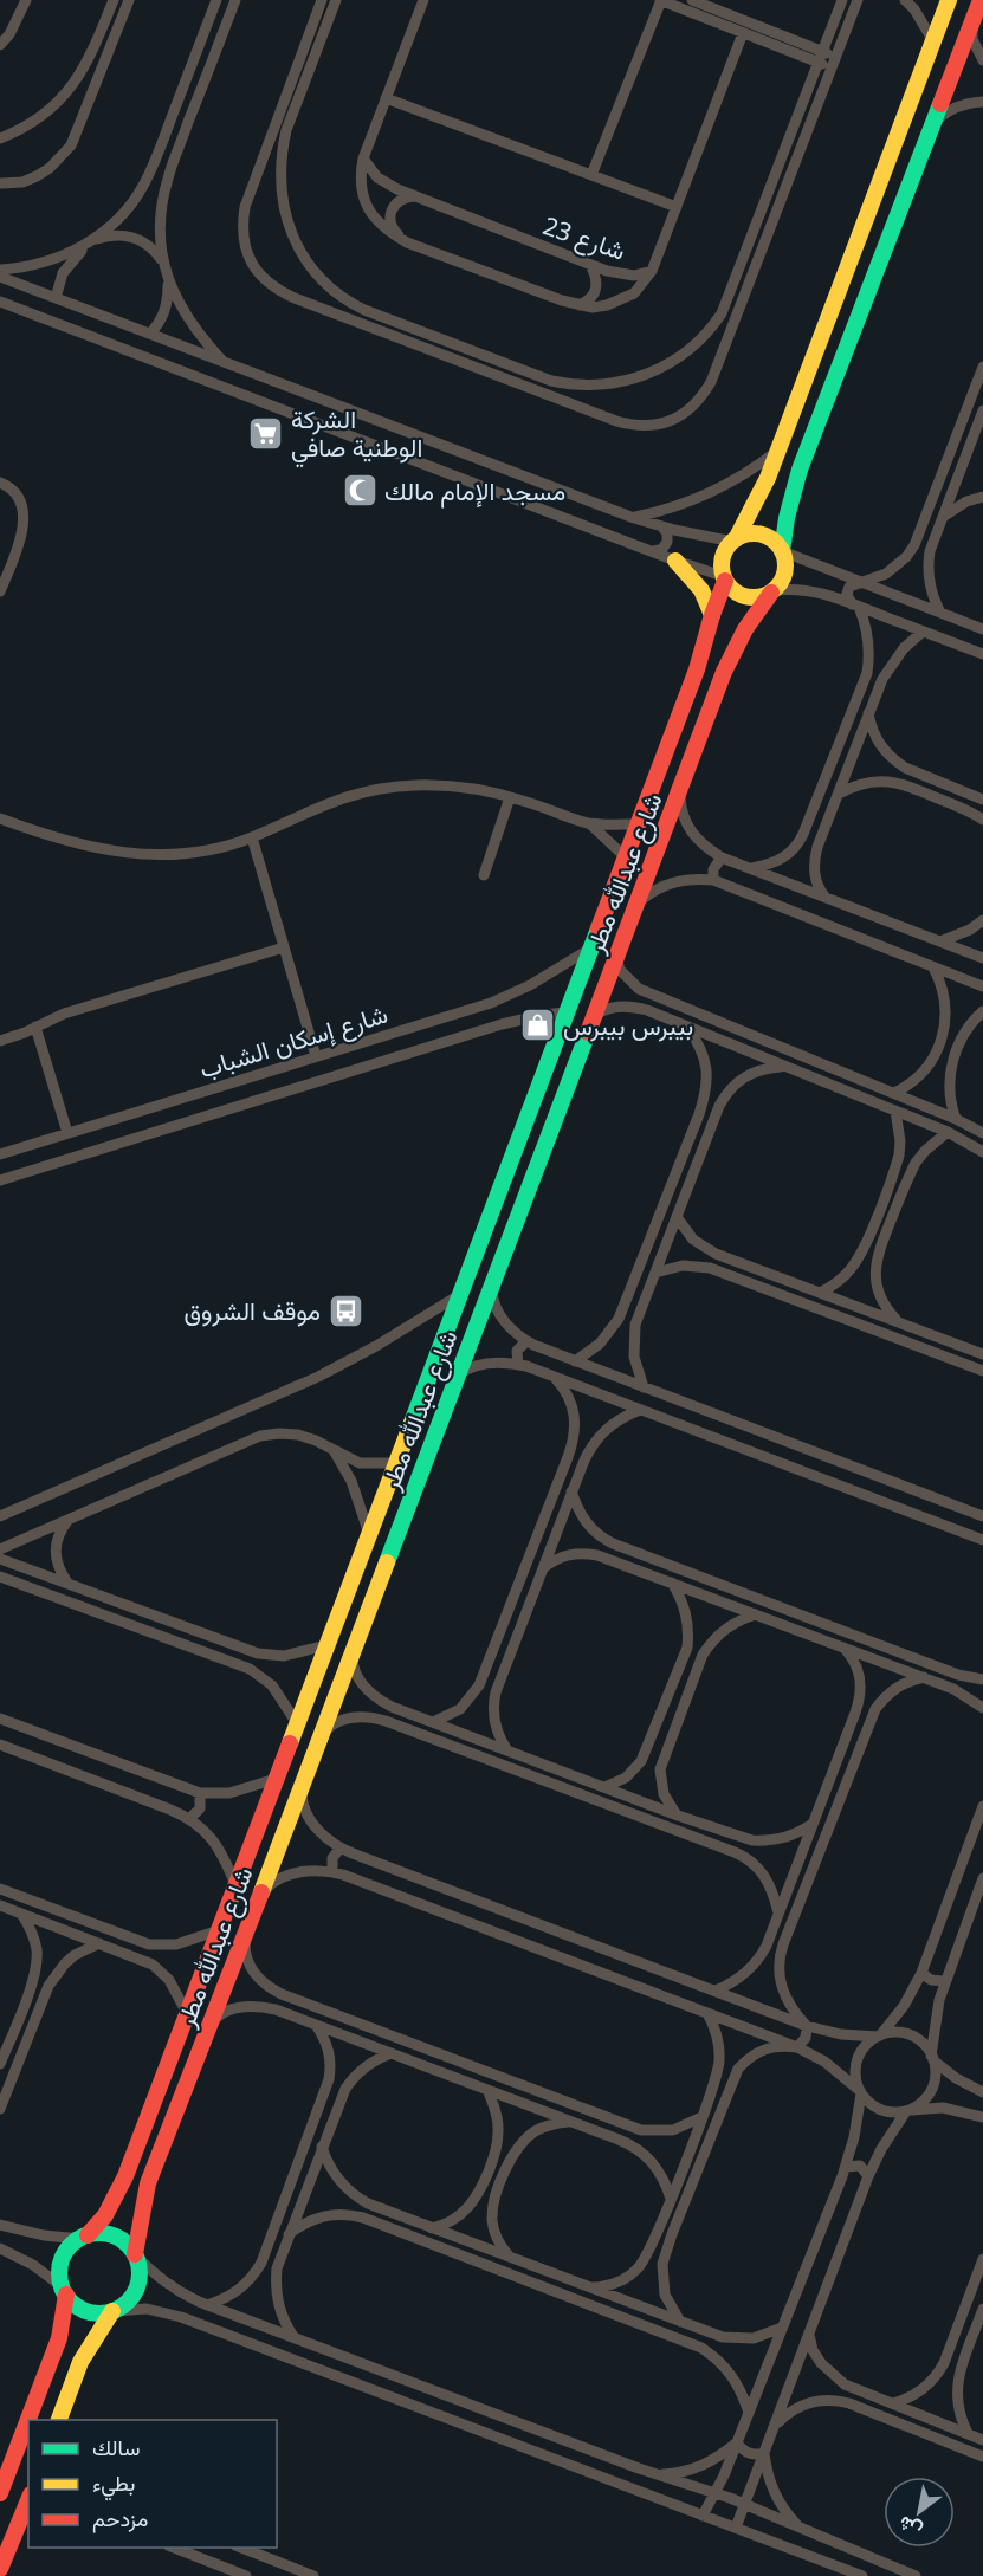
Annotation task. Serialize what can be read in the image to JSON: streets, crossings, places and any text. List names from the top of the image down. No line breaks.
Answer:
{"streets":{"street":["شارع 23","شارع عبدالله مطر","شارع إسكان الشباب"]},"crossings":[["شارع عبدالله مطر","شارع إسكان الشباب"]],"places":{"supermarket":["الشركة الوطنية صافي"],"mosque":["مسجد الإمام مالك"],"shop":["بيبرس بيبرس"],"bus stop":["موقف الشروق"]},"legend":["سالك","بطيء","مزدحم"],"north":"bottom left"}
